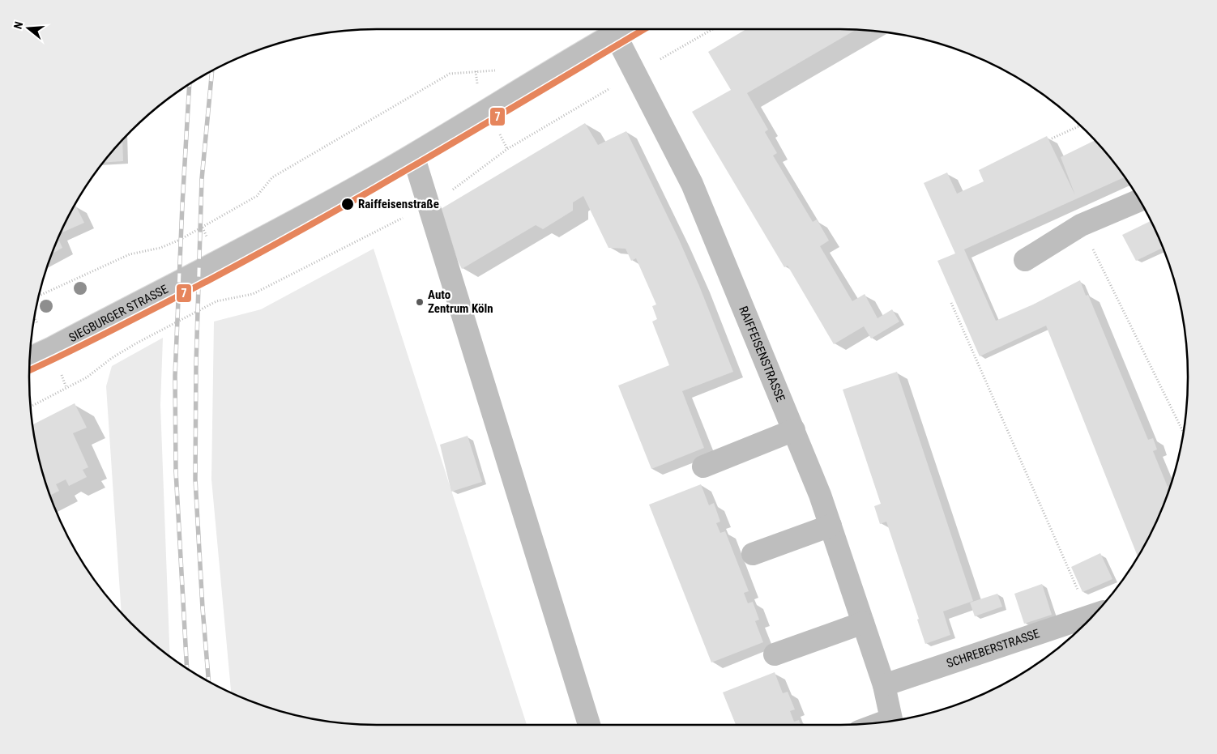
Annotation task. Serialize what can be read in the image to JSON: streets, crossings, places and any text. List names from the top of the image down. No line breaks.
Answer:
{"streets":{"street":["SIEGBURGER STRASSE","RAIFFEISENSTRASSE","SCHREBERSTRASSE"]},"crossings":[["SIEGBURGER STRASSE","RAIFFEISENSTRASSE"],["RAIFFEISENSTRASSE","SCHREBERSTRASSE"]],"places":["Raiffeisenstraße","Auto Zentrum Köln"],"lines":["transit line 7"],"north":"left"}
